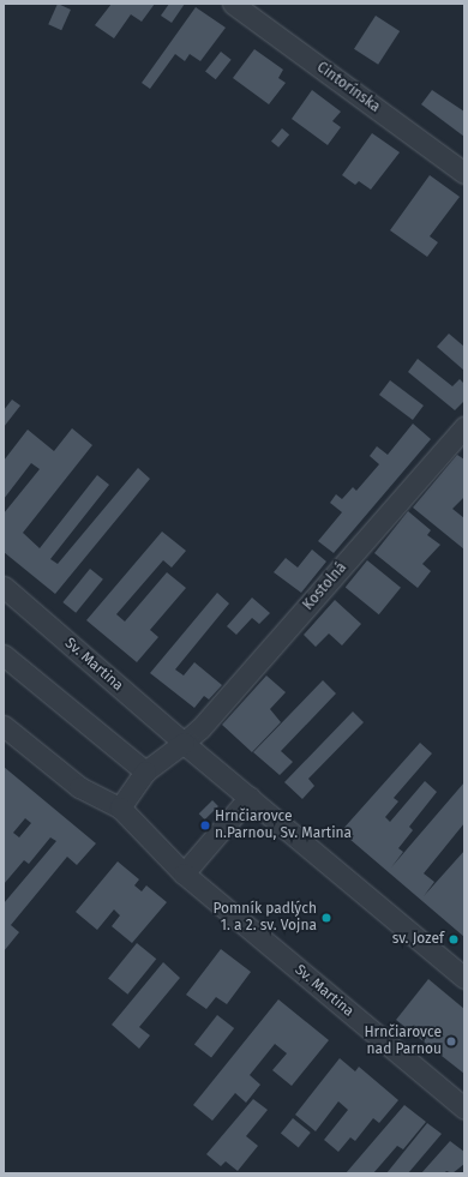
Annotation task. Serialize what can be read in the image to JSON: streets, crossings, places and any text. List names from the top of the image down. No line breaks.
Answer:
{"streets":{"street":["Cintorínska","Kostolná","Sv. Martina"]},"crossings":[["Kostolná","Sv. Martina"]],"places":["Hrnčiarovce n.Parnou, Sv. Martina","Pomník padlých 1. a 2. sv. Vojna","sv. Jozef","Hrnčiarovce nad Parnou"]}
